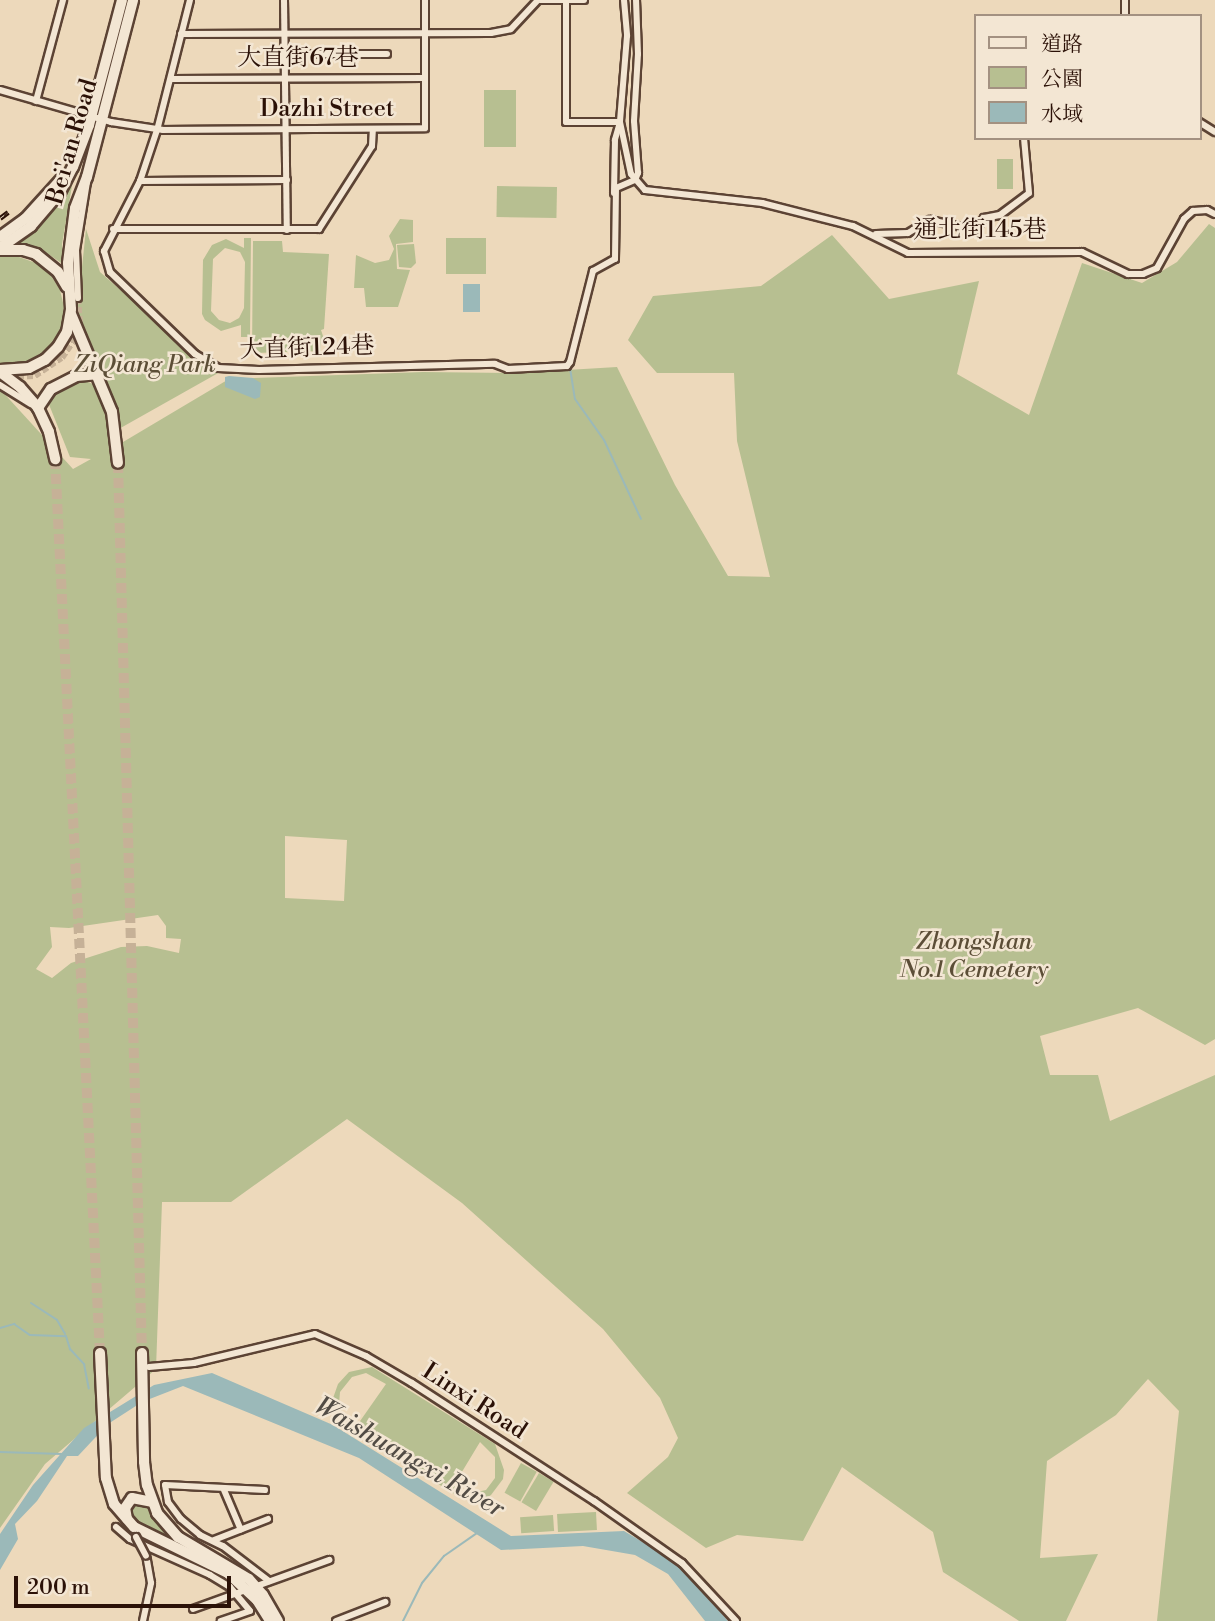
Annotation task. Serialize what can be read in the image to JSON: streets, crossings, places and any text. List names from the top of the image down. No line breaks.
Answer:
{"streets":{"main road":["Bei'an Road"],"street":["大直街67巷","Dazhi Street","通北街145巷","大直街124巷","Linxi Road"]},"crossings":[["大直街67巷","Dazhi Street"],["大直街67巷","大直街124巷"],["Dazhi Street","Bei'an Road"],["Dazhi Street","大直街124巷"]],"water":["Waishuangxi River"],"parks":["ZiQiang Park","Zhongshan No.1 Cemetery"],"legend":["道路","公園","水域"],"scale_bar":"200 m"}
